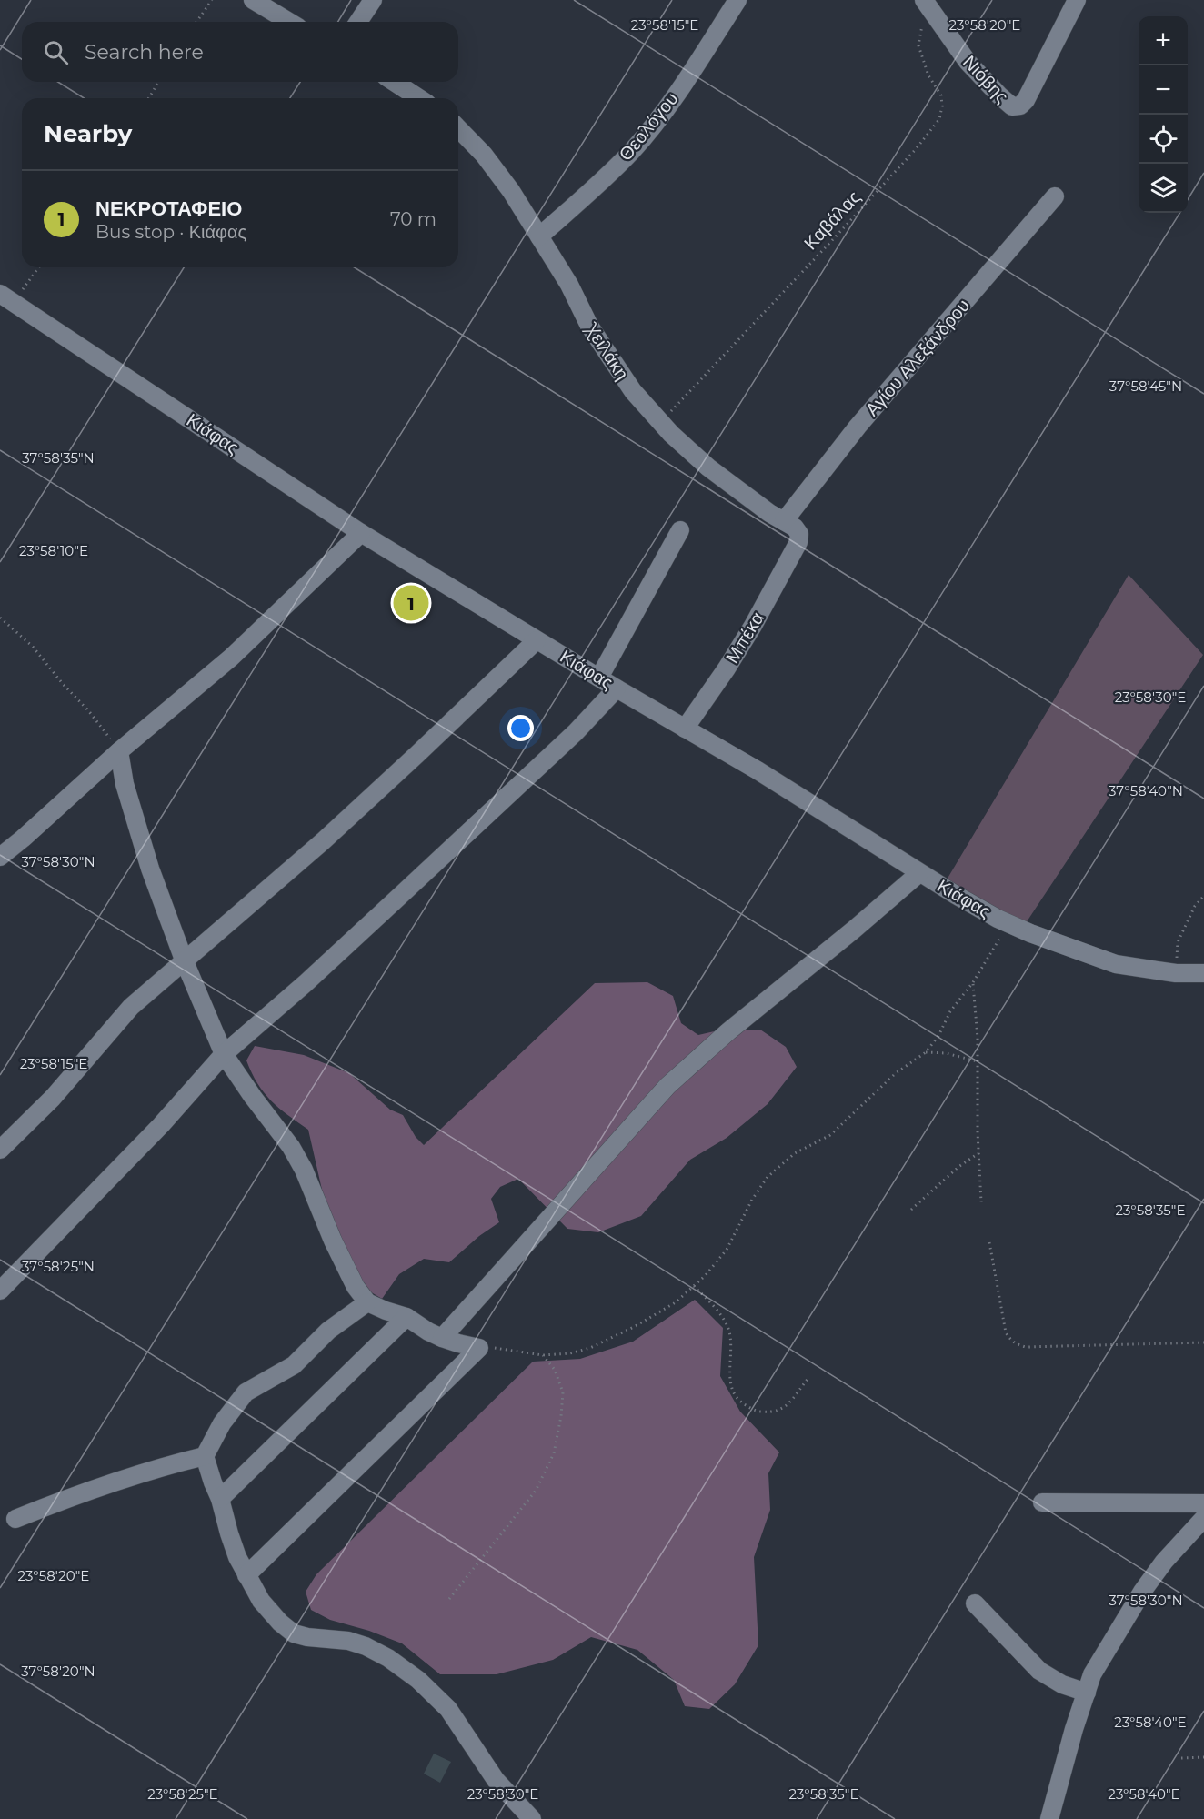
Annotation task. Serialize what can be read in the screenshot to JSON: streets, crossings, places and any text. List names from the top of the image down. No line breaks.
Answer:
{"streets":{"street":["Νιόβης","Θεολόγου","Χειλάκη","Αγίου Αλεξάνδρου","Κιάφας","Μπέκα"],"path":["Καβάλας"]},"crossings":[["Νιόβης","Καβάλας"],["Θεολόγου","Χειλάκη"],["Καβάλας","Χειλάκη"],["Χειλάκη","Αγίου Αλεξάνδρου"],["Χειλάκη","Μπέκα"],["Κιάφας","Μπέκα"]],"page":{"map_buttons":["+","−"],"search":"Search here","heading":"Nearby","list":[{"mark":"1","name":"ΝΕΚΡΟΤΑΦΕΙΟ","note":"Bus stop · Κιάφας","value":"70 m"}],"pins":"1"},"coordinates":["23°58'15\"E","23°58'20\"E","37°58'45\"N","37°58'35\"N","23°58'10\"E","23°58'30\"E","37°58'40\"N","37°58'30\"N","23°58'35\"E","37°58'25\"N","37°58'20\"N","23°58'40\"E","23°58'25\"E"]}
